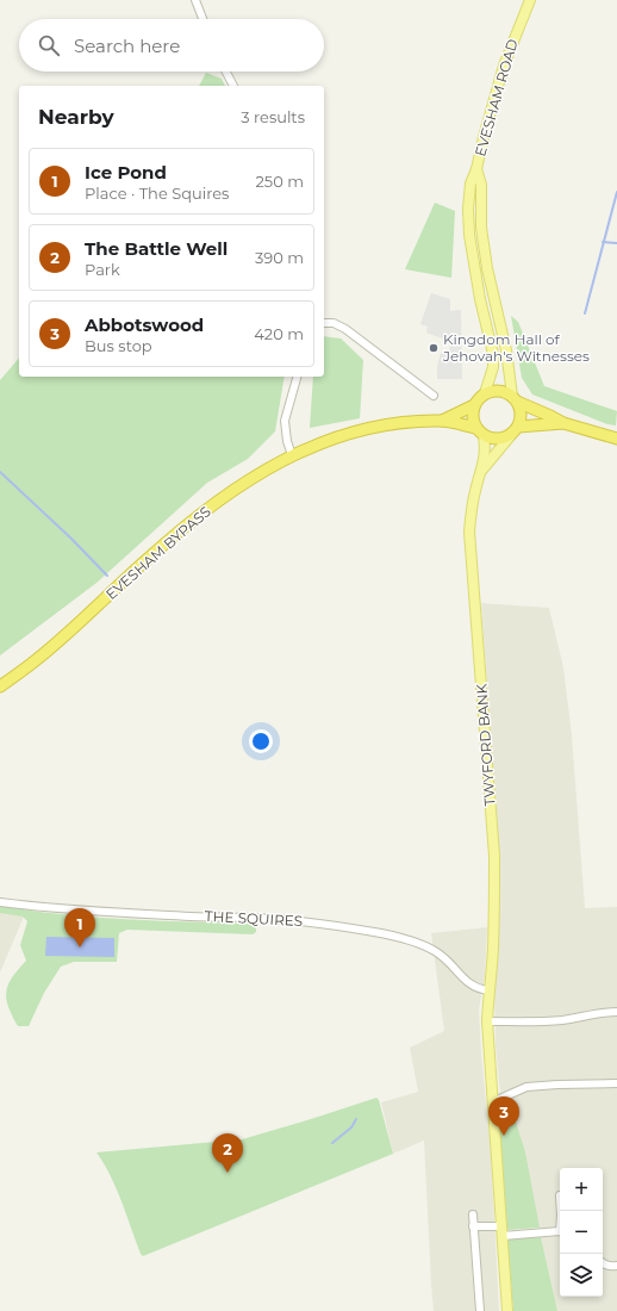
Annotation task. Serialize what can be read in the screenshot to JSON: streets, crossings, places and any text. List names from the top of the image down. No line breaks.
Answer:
{"streets":{"highway":["EVESHAM BYPASS"],"main road":["EVESHAM ROAD","TWYFORD BANK"],"street":["THE SQUIRES"]},"crossings":[["EVESHAM ROAD","EVESHAM BYPASS"],["EVESHAM ROAD","TWYFORD BANK"],["EVESHAM BYPASS","TWYFORD BANK"],["TWYFORD BANK","THE SQUIRES"]],"places":["Kingdom Hall of Jehovah's Witnesses"],"page":{"search":"Search here","heading":["Nearby","3 results"],"list":[{"mark":"1","name":"Ice Pond","note":"Place · The Squires","value":"250 m"},{"mark":"2","name":"The Battle Well","note":"Park","value":"390 m"},{"mark":"3","name":"Abbotswood","note":"Bus stop","value":"420 m"}],"pins":["1","3","2"],"map_buttons":["+","−"]}}
